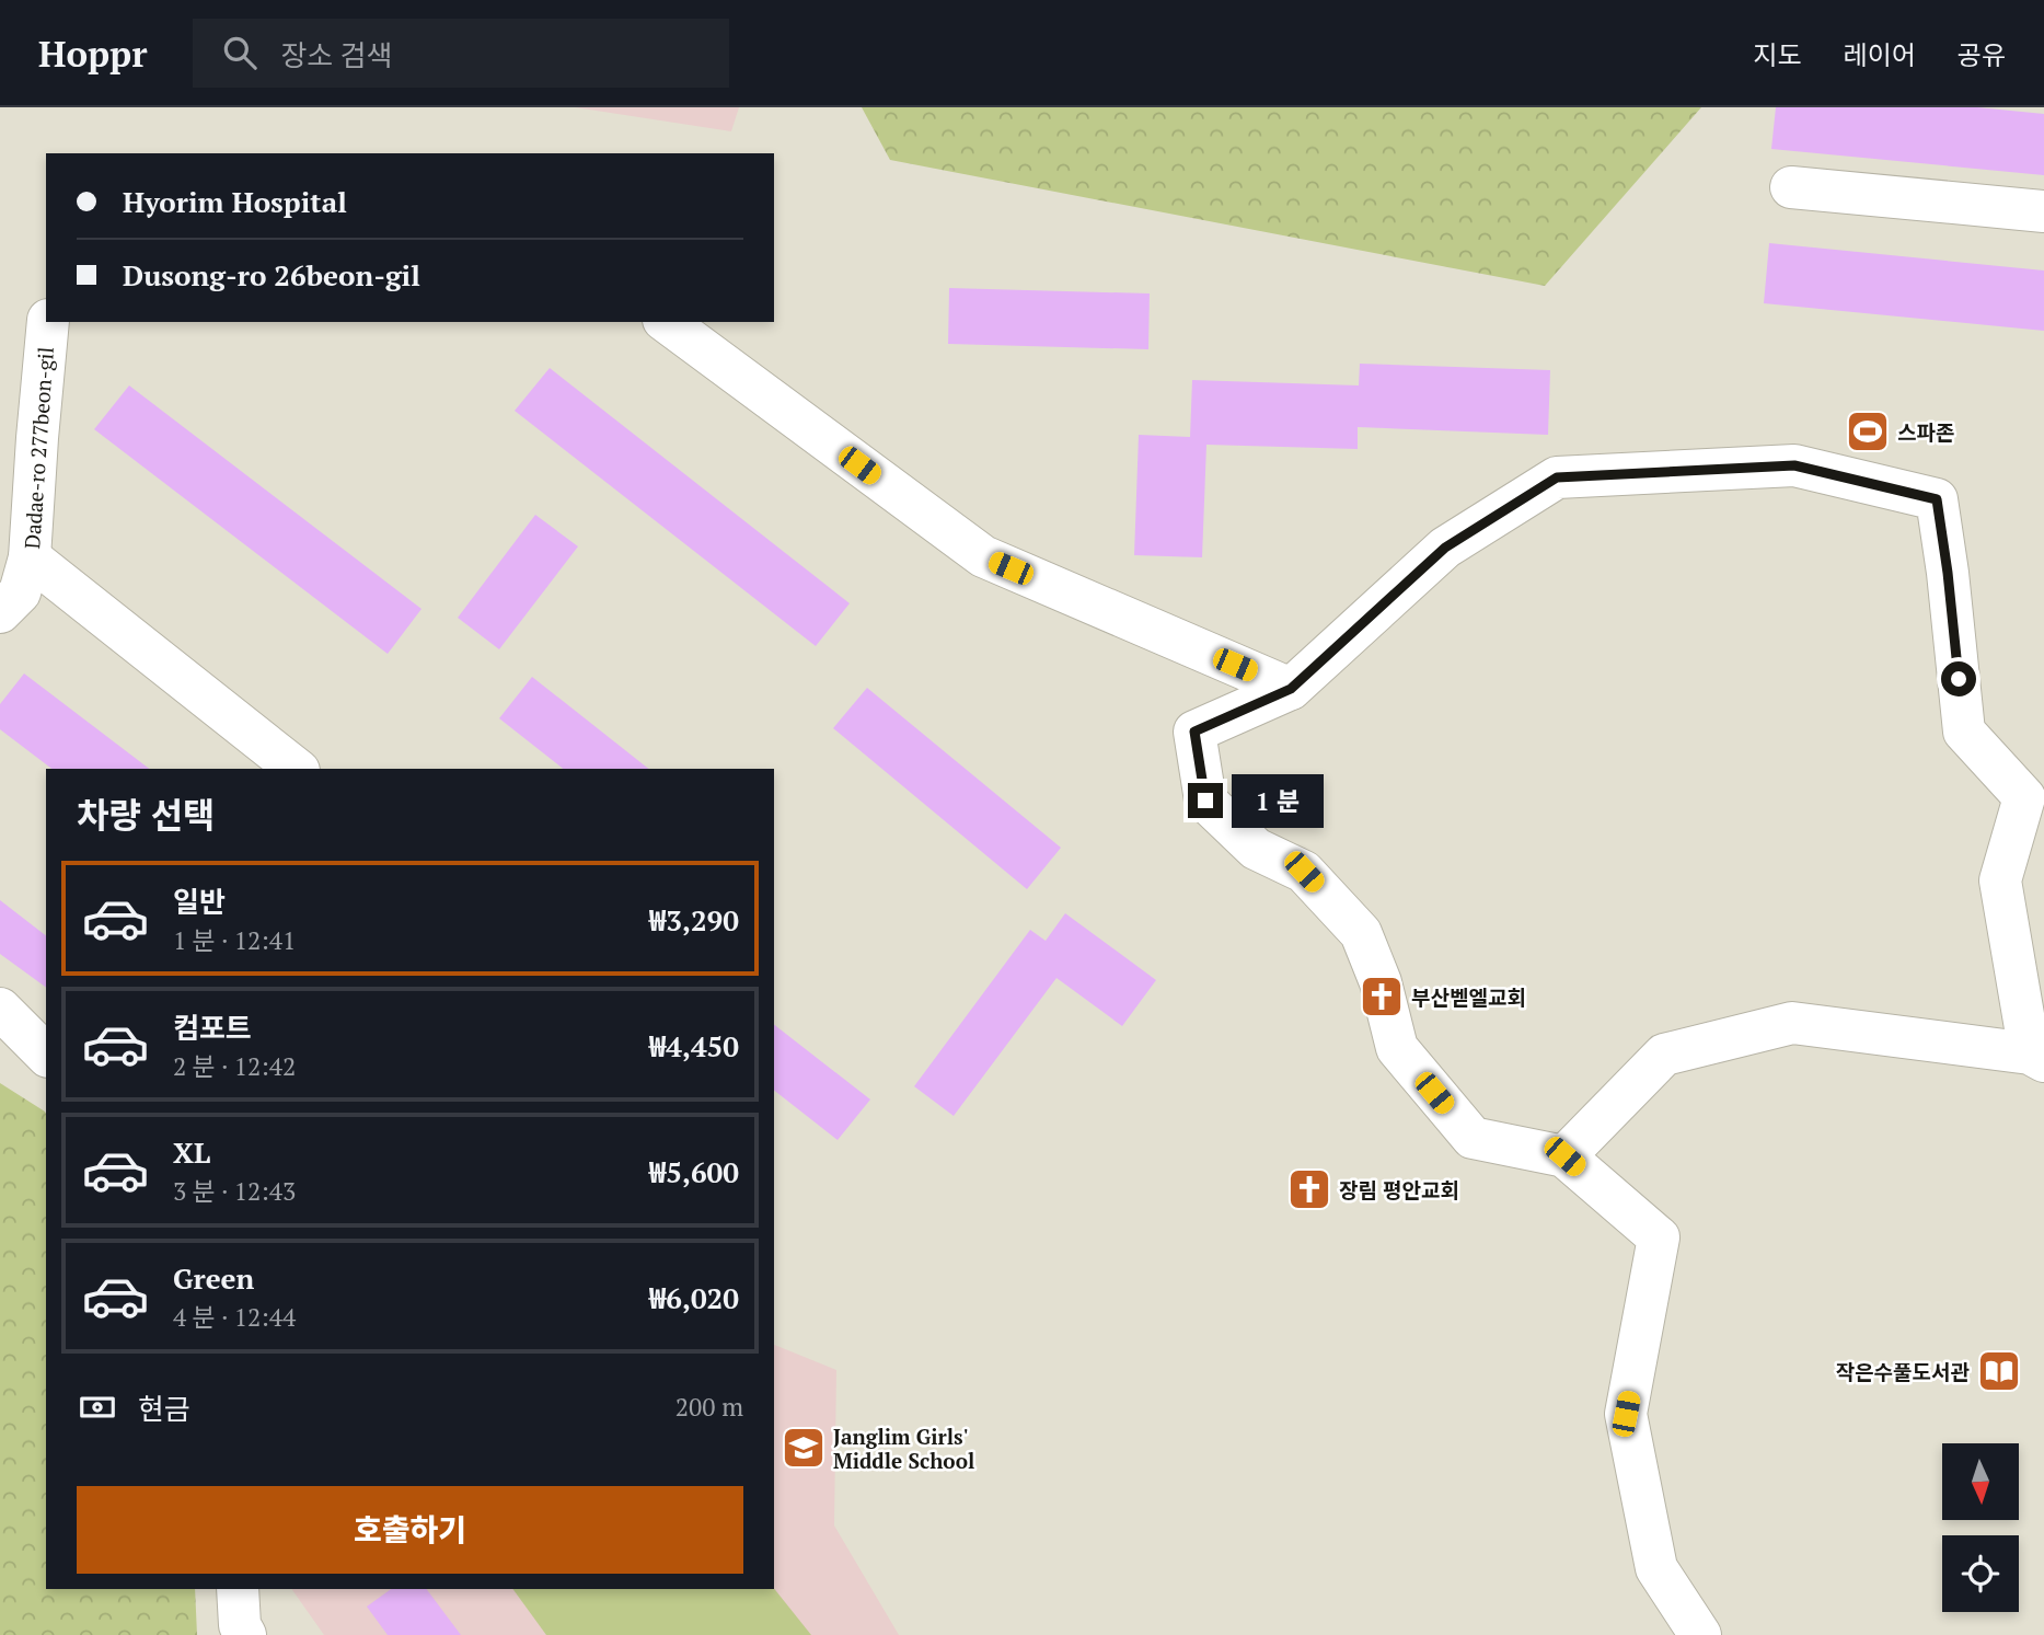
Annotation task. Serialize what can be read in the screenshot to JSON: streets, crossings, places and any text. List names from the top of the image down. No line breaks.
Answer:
{"streets":{"street":["Dadae-ro 277beon-gil"]},"places":{"sports":["스파존"],"church":["부산벧엘교회","장림 평안교회"],"library":["작은수풀도서관"],"school or university":["Janglim Girls' Middle School"]},"north":"bottom","page":{"header":"Hoppr","search":"장소 검색","nav":["지도","레이어","공유"],"banner":["Hyorim Hospital","Dusong-ro 26beon-gil"],"heading":"차량 선택","bubble":"1 분","list":[{"name":"일반","note":"1 분 · 12:41","value":"₩3,290"},{"name":"컴포트","note":"2 분 · 12:42","value":"₩4,450"},{"name":"XL","note":"3 분 · 12:43","value":"₩5,600"},{"name":"Green","note":"4 분 · 12:44","value":"₩6,020"}],"pay":["현금","200 m"],"buttons":"호출하기"}}
